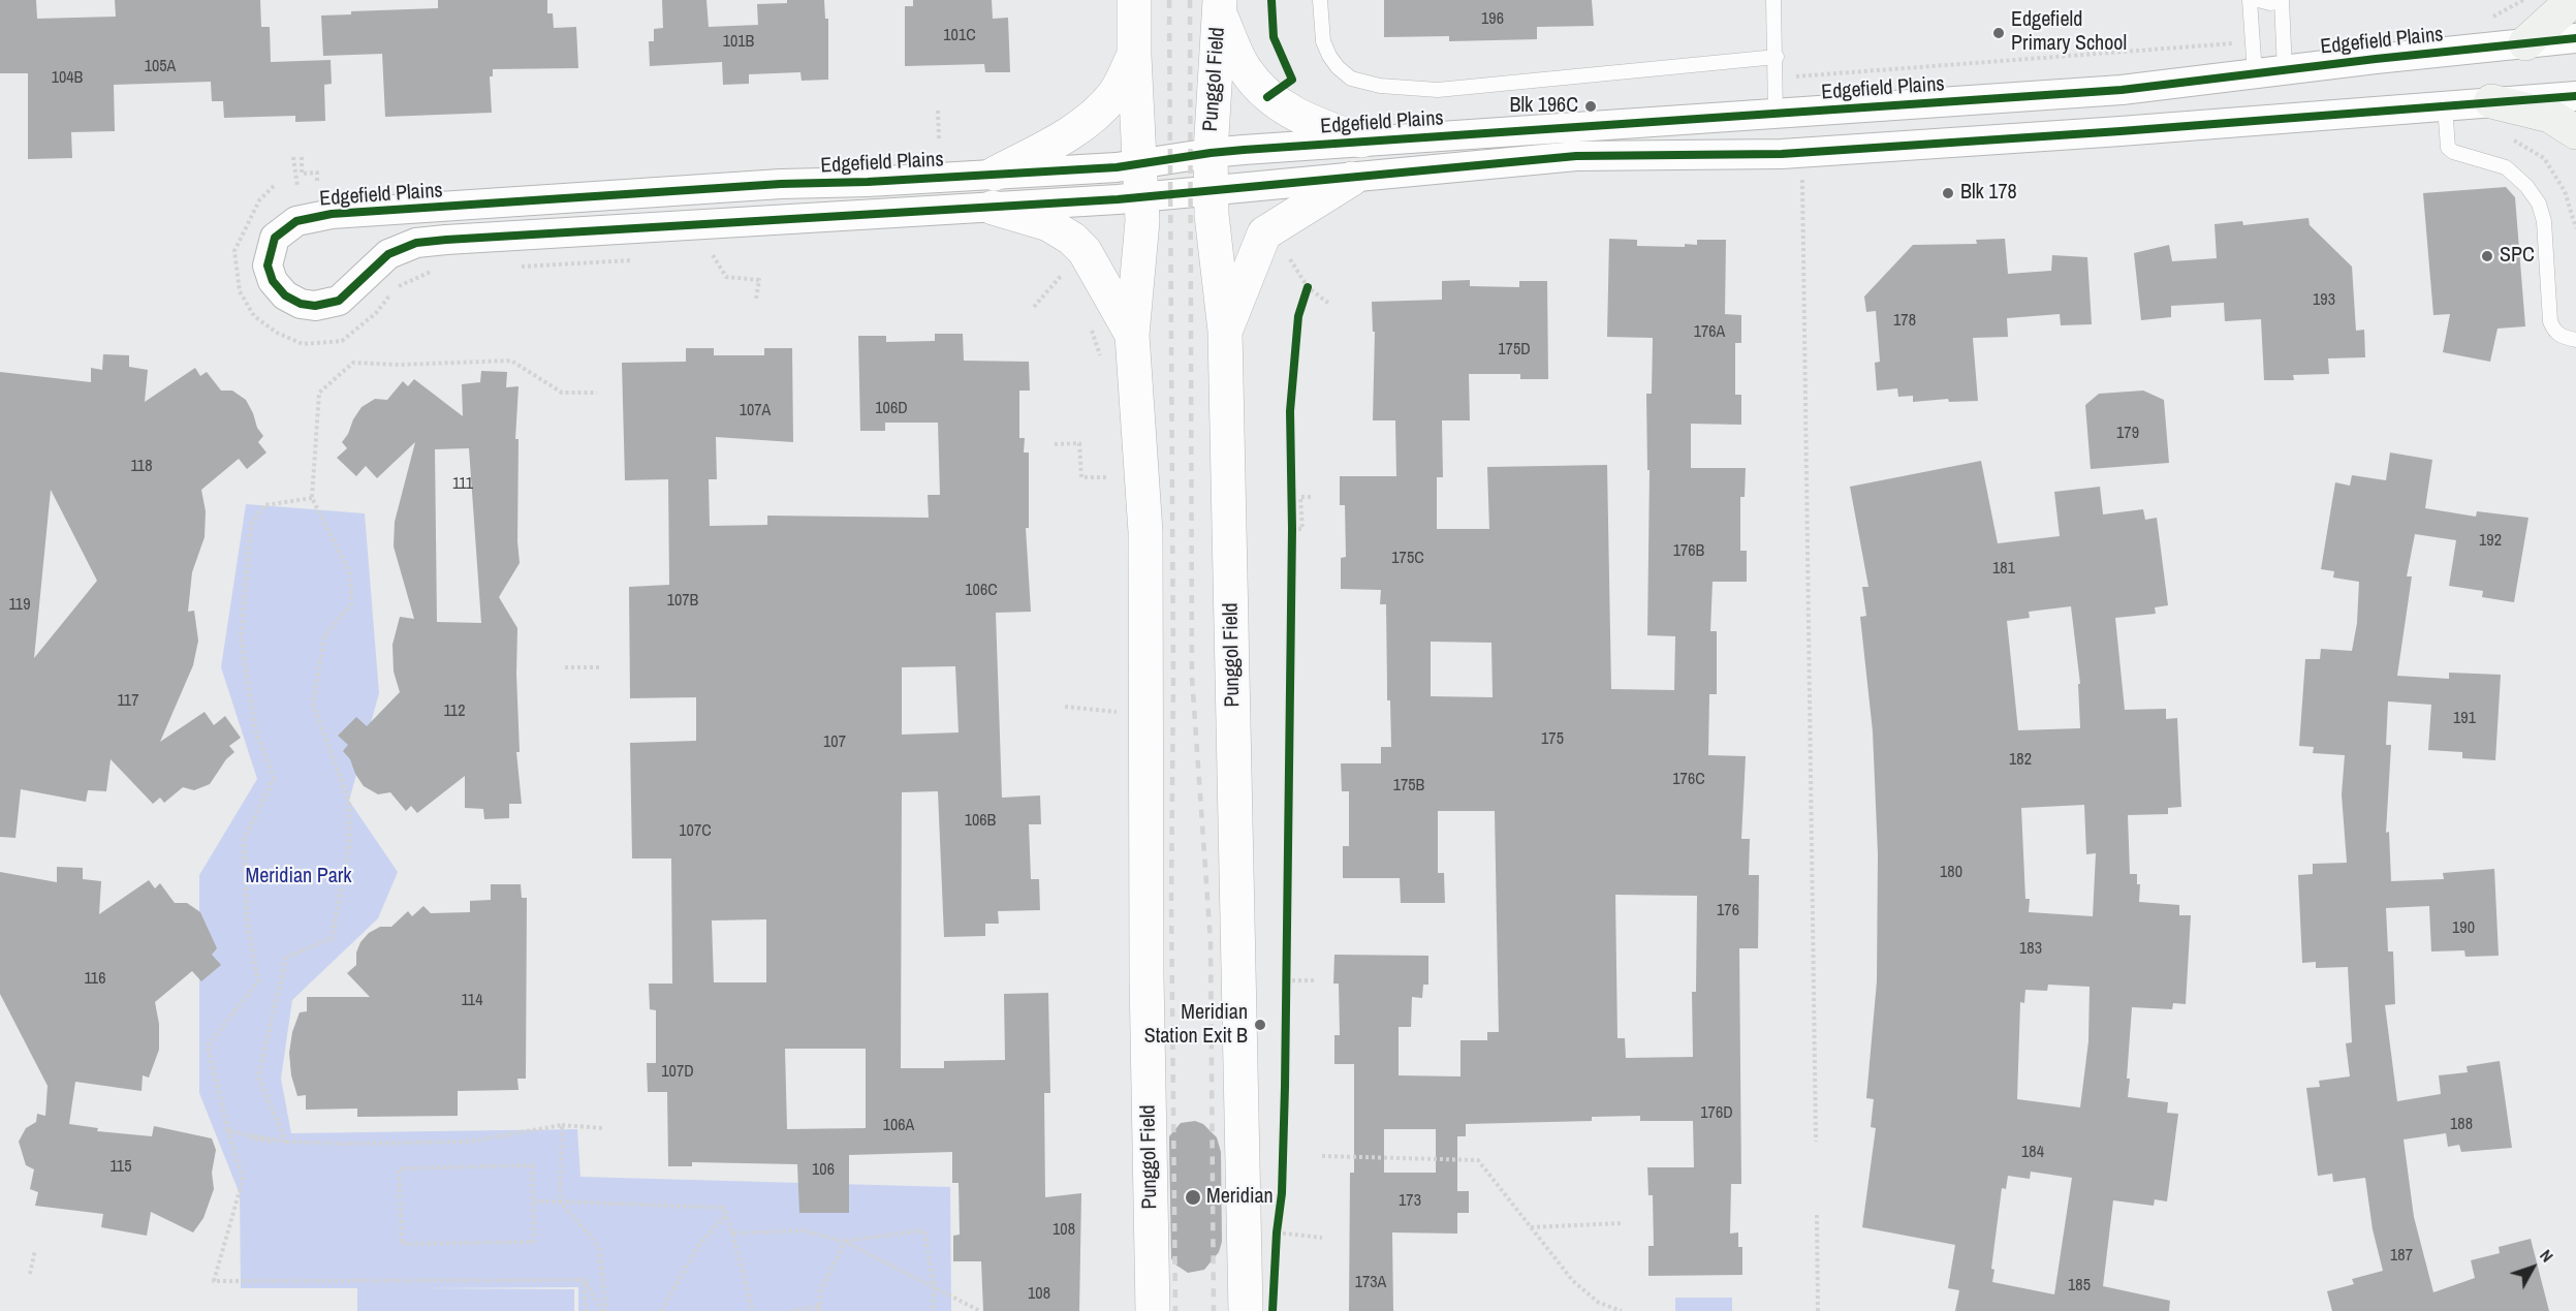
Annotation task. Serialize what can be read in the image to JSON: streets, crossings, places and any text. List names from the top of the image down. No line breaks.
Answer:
{"streets":{"street":["Edgefield Plains","Punggol Field"]},"crossings":[["Edgefield Plains","Punggol Field"]],"parks":["Meridian Park"],"places":["Edgefield Primary School","Blk 196C","Blk 178","SPC","Meridian Station Exit B","Meridian"],"house_numbers":["196","101C","101B","105A","104B","193","178","176A","175D","106D","107A","179","118","111","192","176B","175C","181","106C","107B","119","117","112","191","175","107","182","176C","175B","106B","107C","180","176","190","183","116","114","107D","176D","188","106A","184","115","106","173","108","187","173A","185","108"],"north":"top right"}
